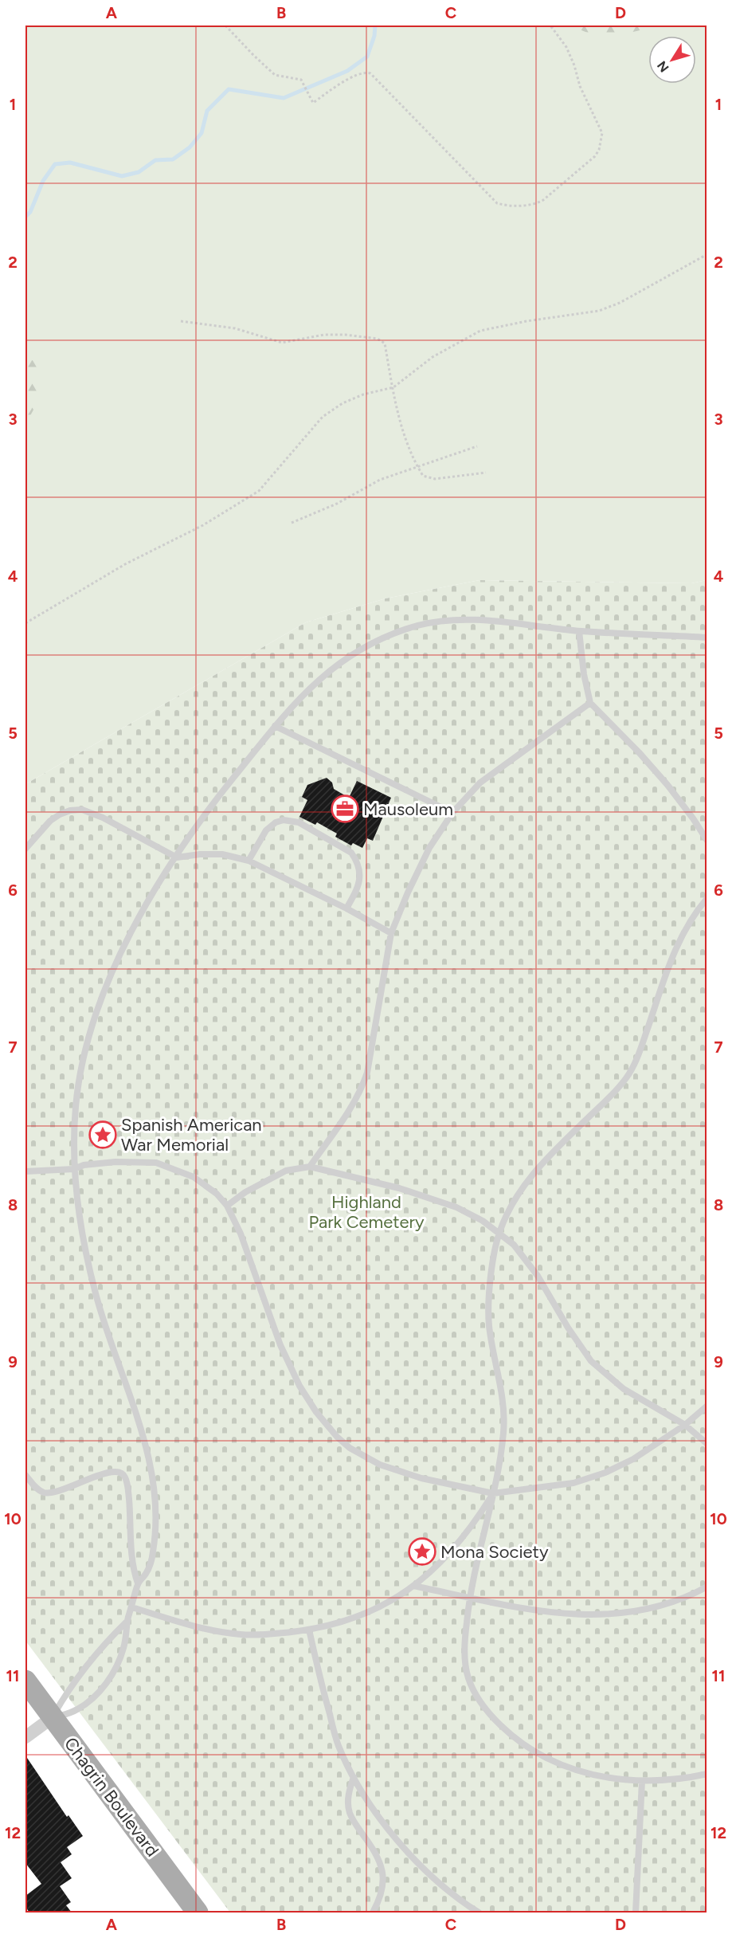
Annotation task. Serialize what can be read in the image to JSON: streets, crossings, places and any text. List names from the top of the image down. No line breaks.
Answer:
{"streets":{"main road":["Chagrin Boulevard"]},"parks":["Highland Park Cemetery"],"places":{"office":["Mausoleum"],"place":["Spanish American War Memorial","Mona Society"]},"north":"bottom left","grid":{"columns":["A","B","C","D"],"rows":["1","2","3","4","5","6","7","8","9","10","11","12"]}}
